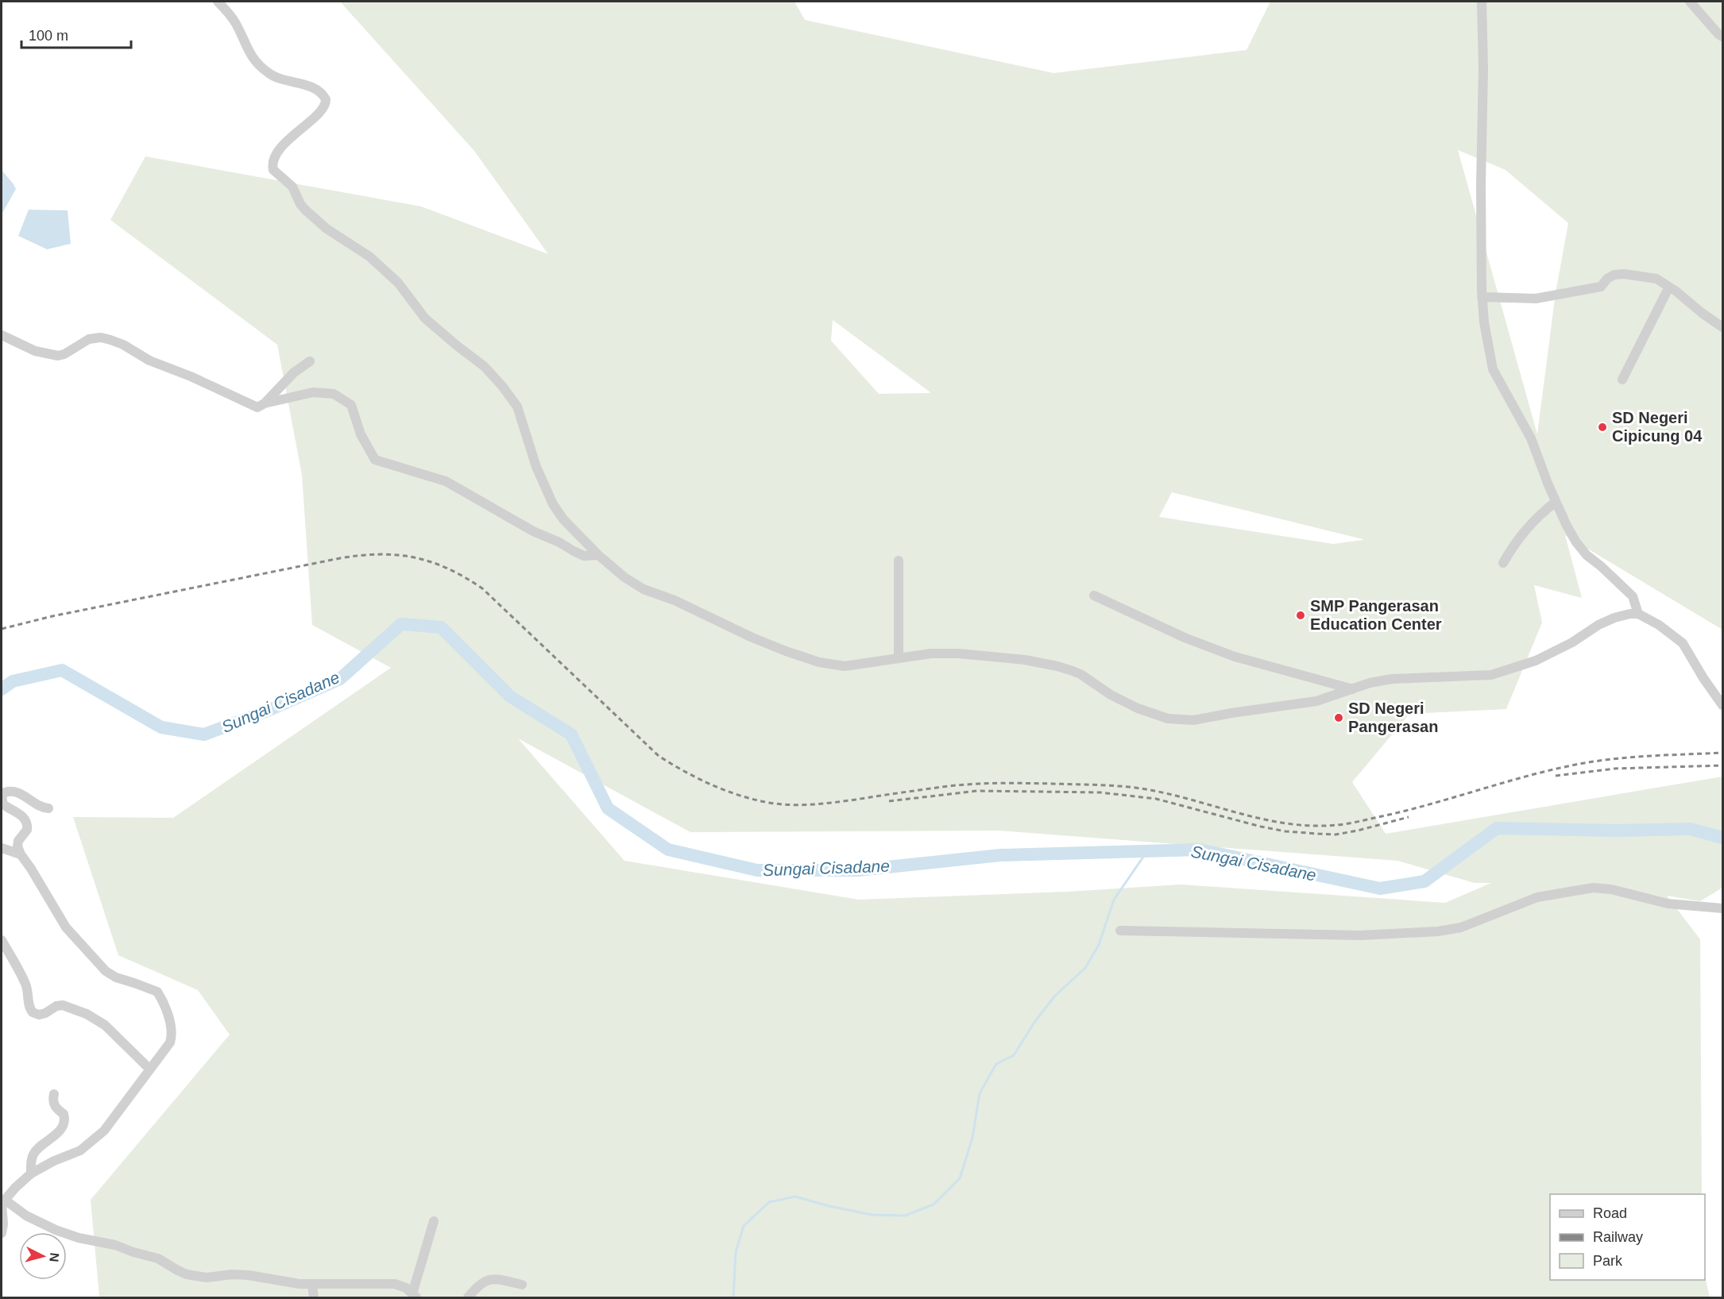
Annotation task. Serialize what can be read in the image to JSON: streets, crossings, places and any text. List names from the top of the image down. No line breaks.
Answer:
{"water":["Sungai Cisadane"],"places":["SD Negeri Cipicung 04","SMP Pangerasan Education Center","SD Negeri Pangerasan"],"legend":["Road","Railway","Park"],"scale_bar":"100 m","north":"right"}
